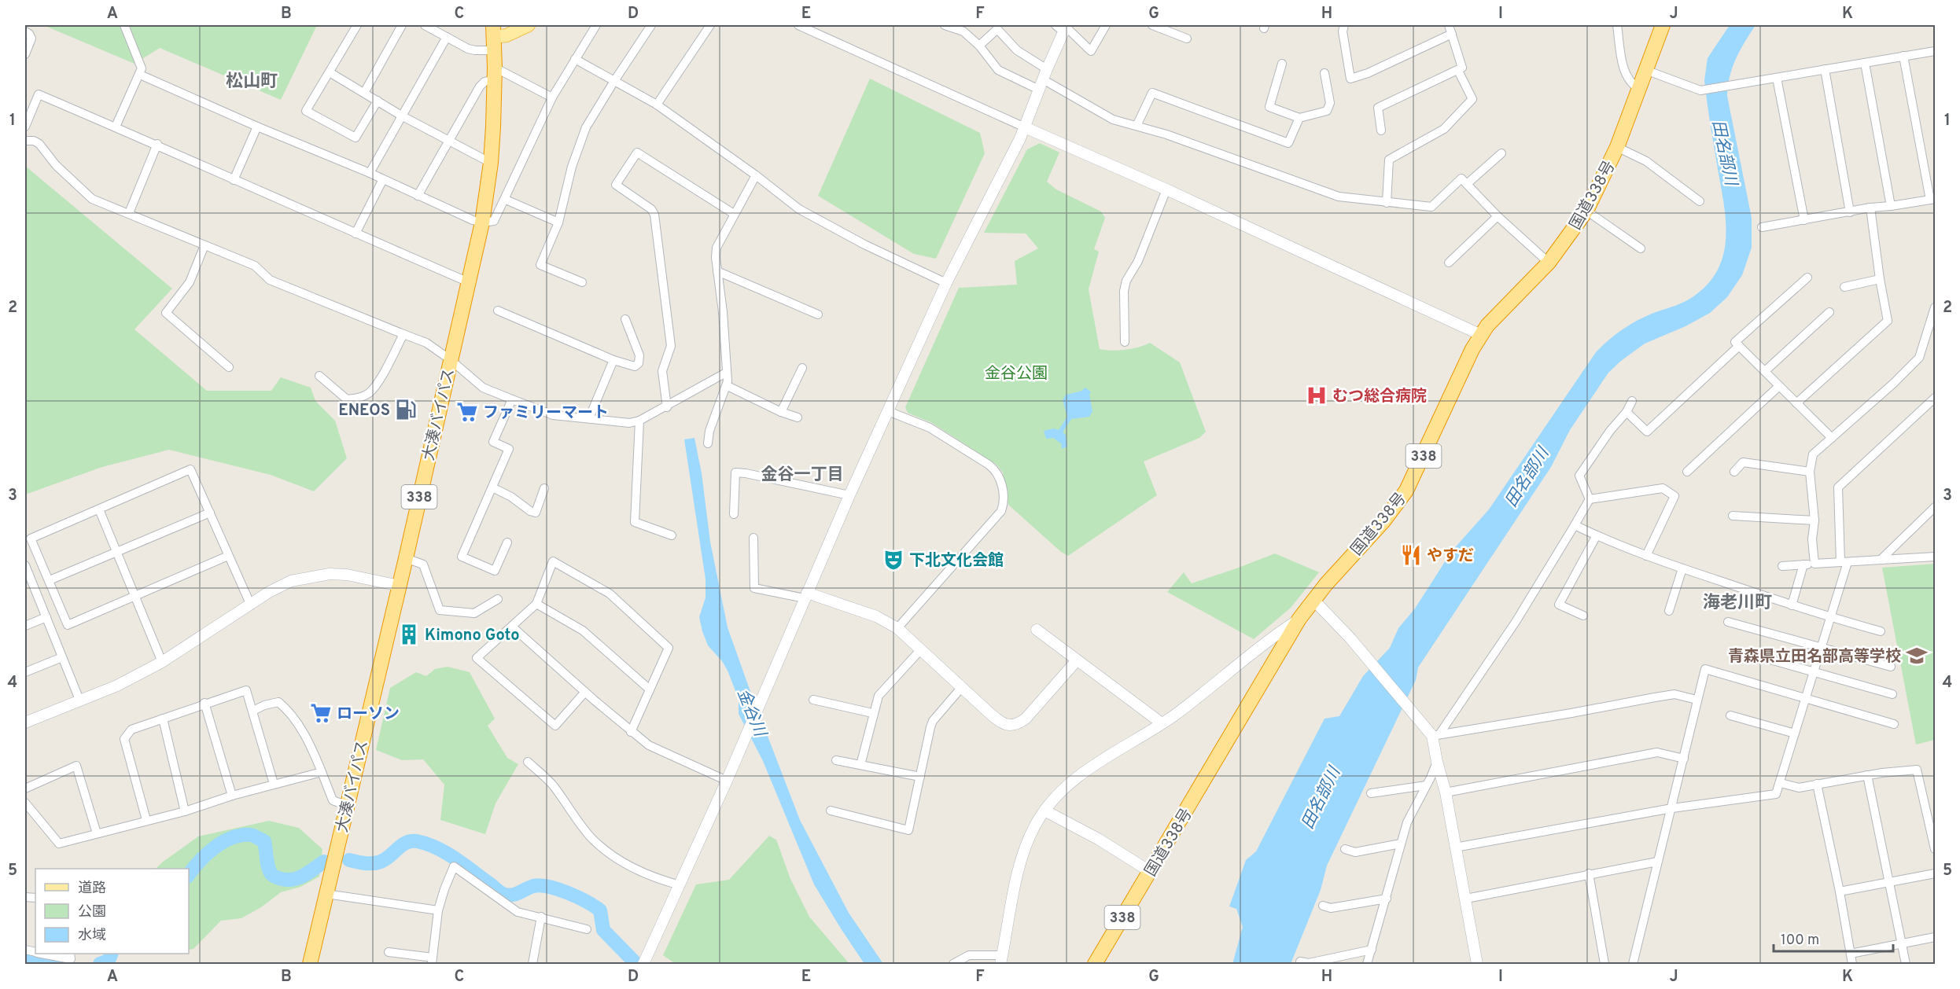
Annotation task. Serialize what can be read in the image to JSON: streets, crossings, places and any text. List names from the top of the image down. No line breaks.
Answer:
{"streets":{"highway":["国道338号","大湊バイパス","338"]},"districts":["松山町","金谷一丁目","海老川町"],"water":["田名部川","金谷川"],"parks":["金谷公園"],"places":{"hospital":["むつ総合病院"],"fuel station":["ENEOS"],"supermarket":["ファミリーマート","ローソン"],"restaurant":["やすだ"],"theatre":["下北文化会館"],"building":["Kimono Goto"],"school or university":["青森県立田名部高等学校"]},"legend":["道路","公園","水域"],"scale_bar":"100 m","grid":{"columns":["A","B","C","D","E","F","G","H","I","J","K"],"rows":["1","2","3","4","5"]}}
